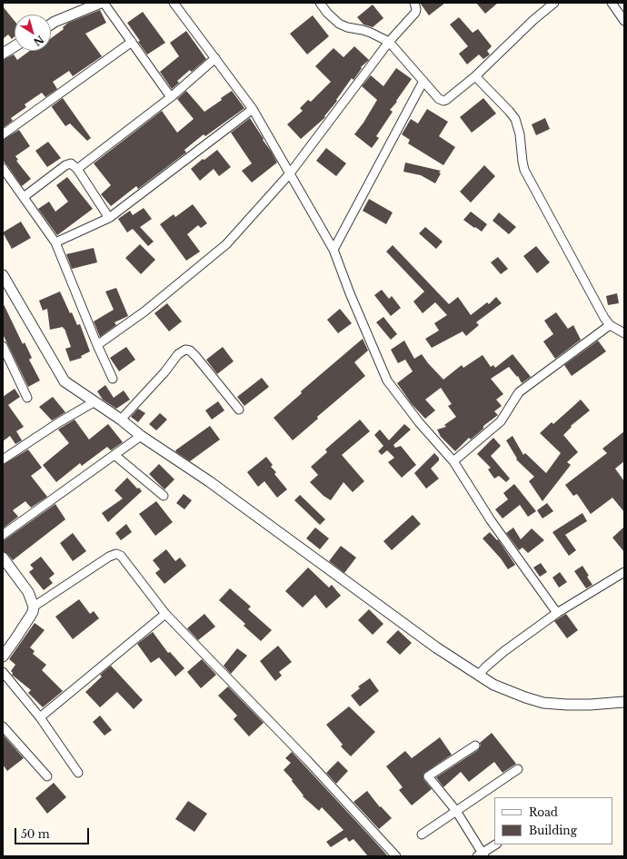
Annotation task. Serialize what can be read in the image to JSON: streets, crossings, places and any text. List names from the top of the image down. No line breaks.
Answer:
{"legend":["Road","Building"],"scale_bar":"50 m","north":"bottom right"}
